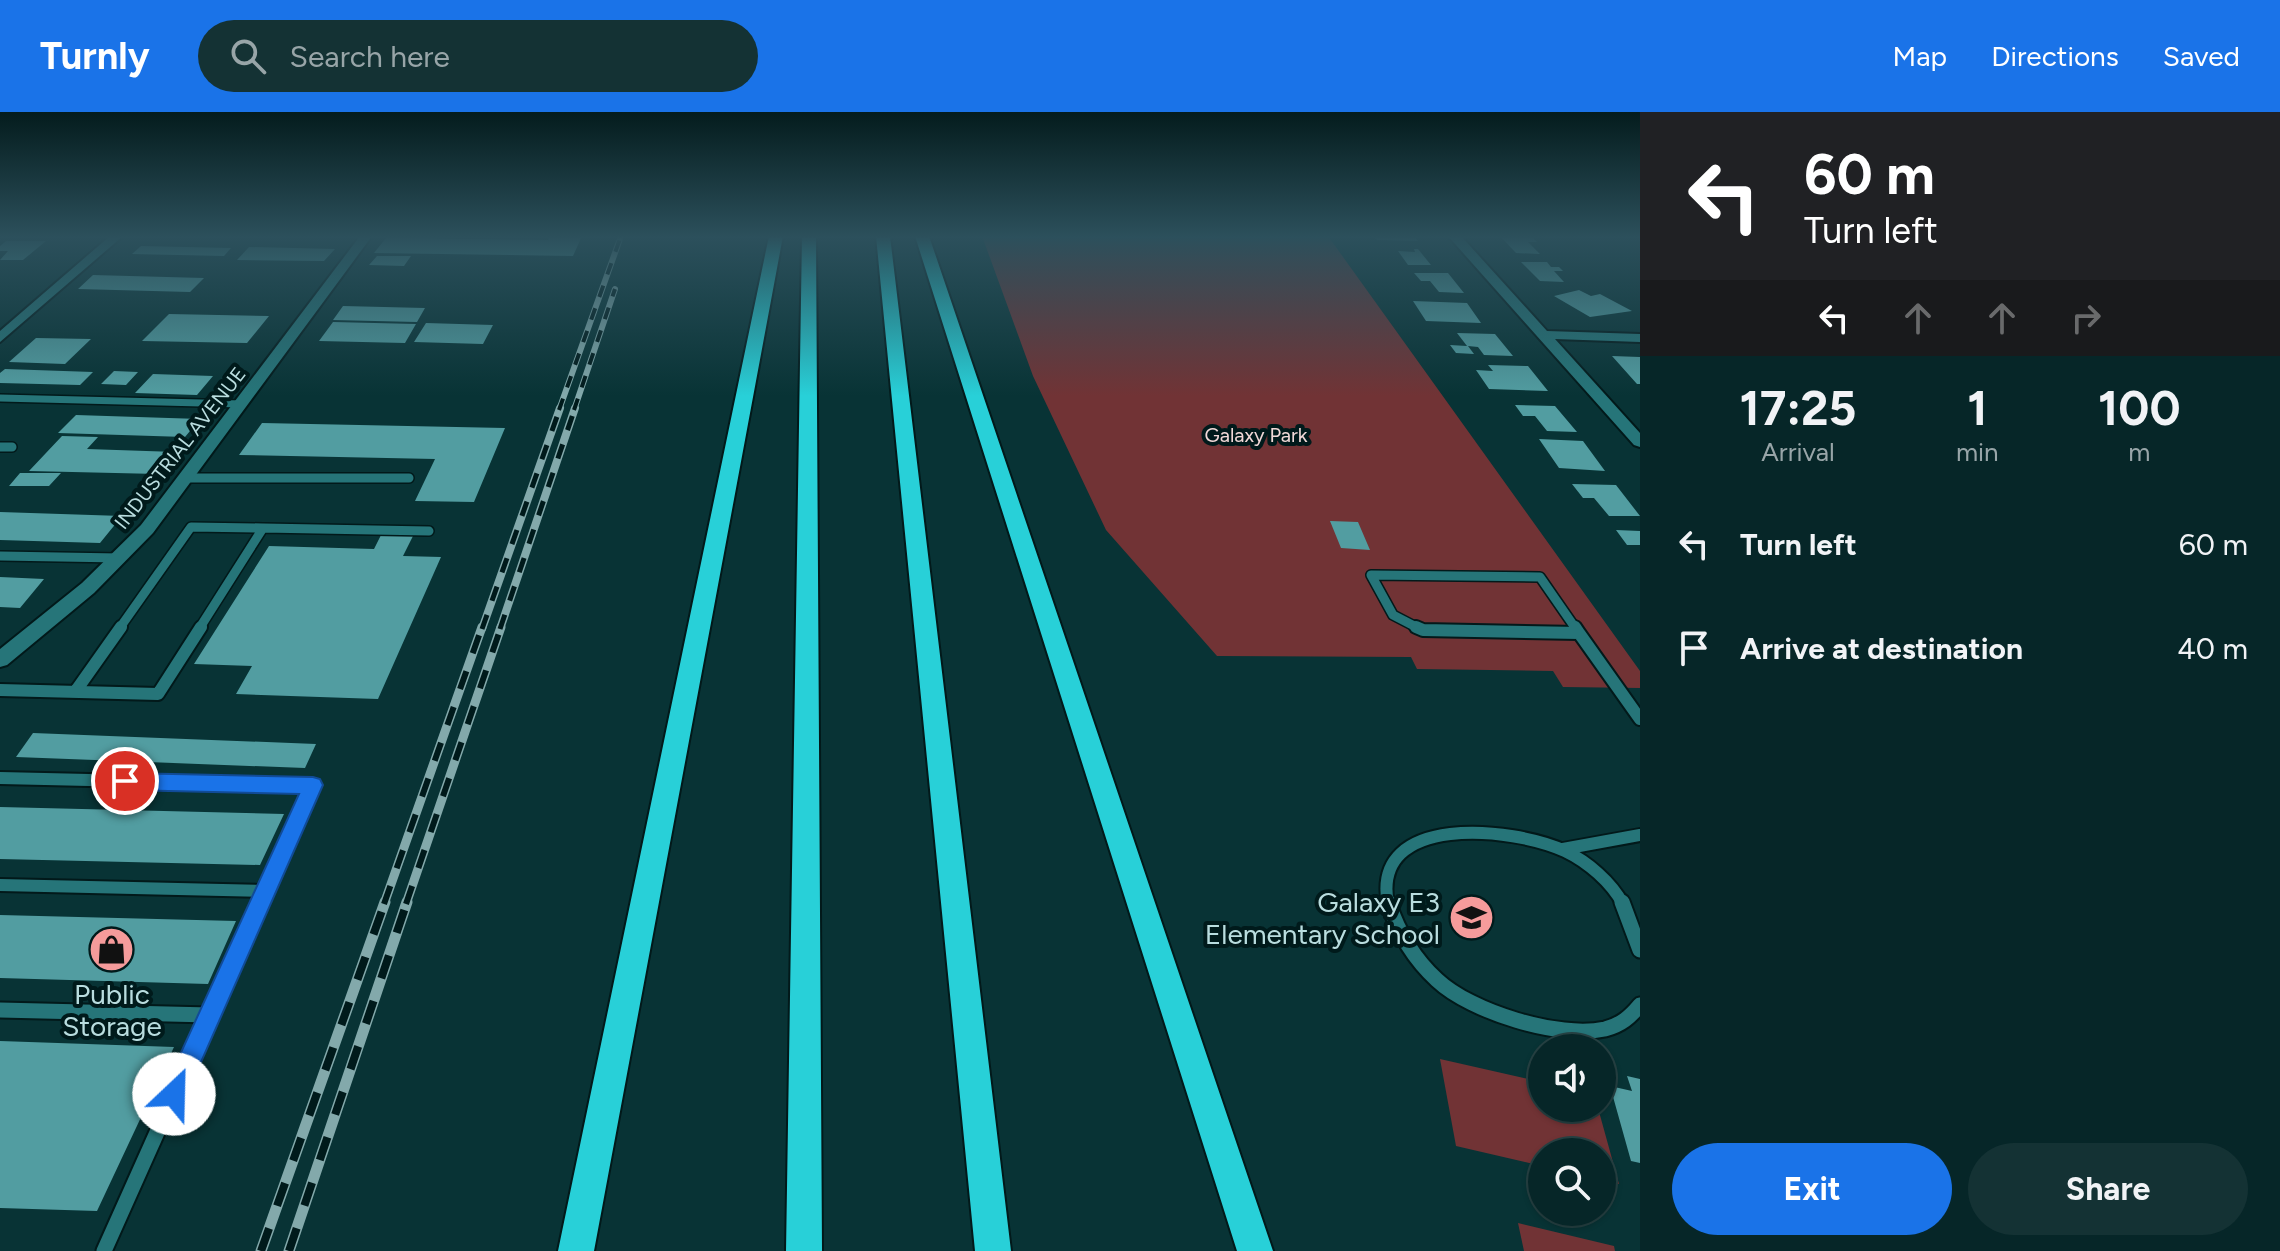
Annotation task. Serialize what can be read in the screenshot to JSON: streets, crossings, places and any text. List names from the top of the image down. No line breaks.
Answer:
{"streets":{"street":["INDUSTRIAL AVENUE"]},"parks":["Galaxy Park"],"places":{"school or university":["Galaxy E3 Elementary School"],"shop":["Public Storage"]},"page":{"header":"Turnly","search":"Search here","nav":["Map","Directions","Saved"],"turn":["60 m","Turn left"],"eta":["17:25","Arrival","1","min","100","m"],"list":[{"name":"Turn left","value":"60 m"},{"name":"Arrive at destination","value":"40 m"}],"buttons":["Exit","Share"]}}
